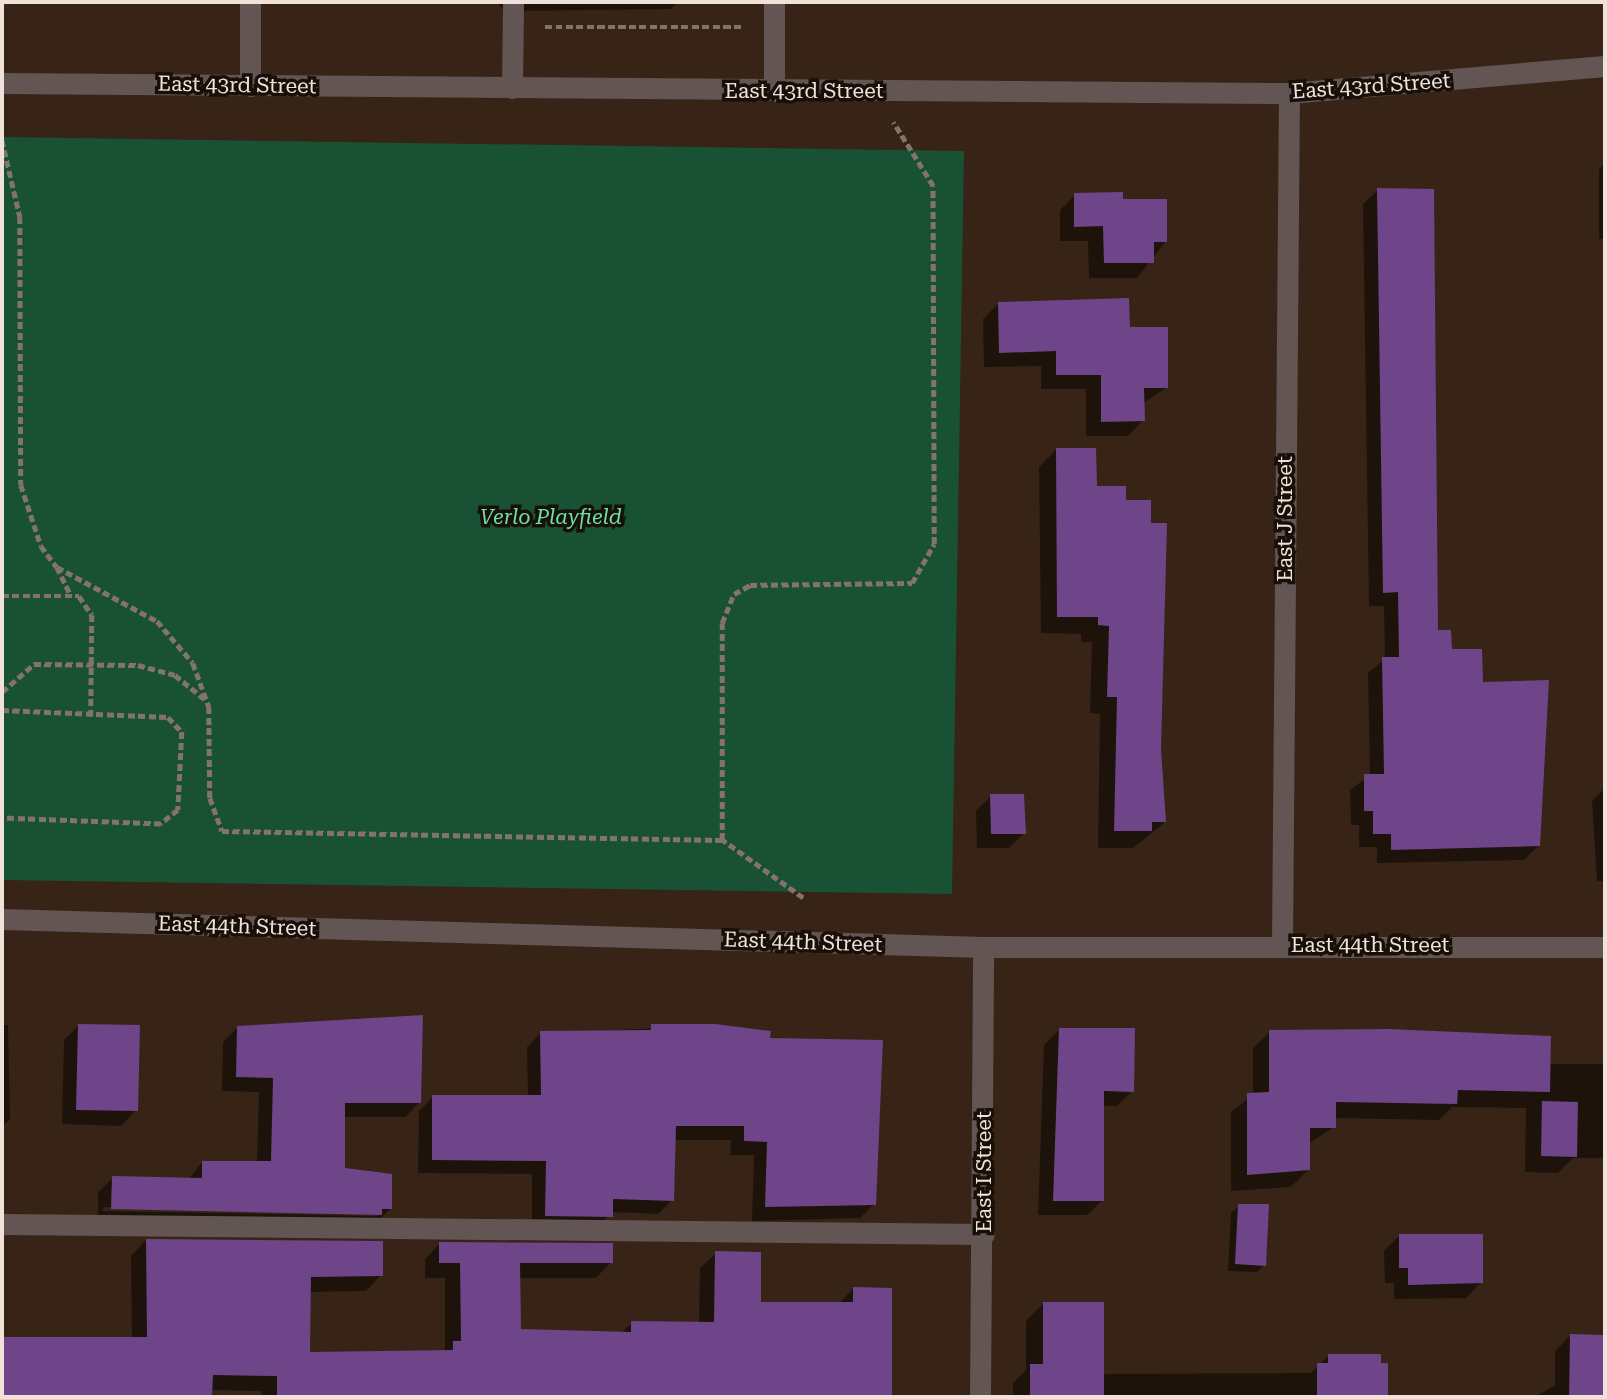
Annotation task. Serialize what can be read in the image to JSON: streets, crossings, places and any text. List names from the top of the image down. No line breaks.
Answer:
{"streets":{"street":["East 43rd Street","East J Street","East 44th Street","East I Street"]},"crossings":[["East 43rd Street","East J Street"],["East J Street","East 44th Street"],["East 44th Street","East I Street"]],"parks":["Verlo Playfield"]}
